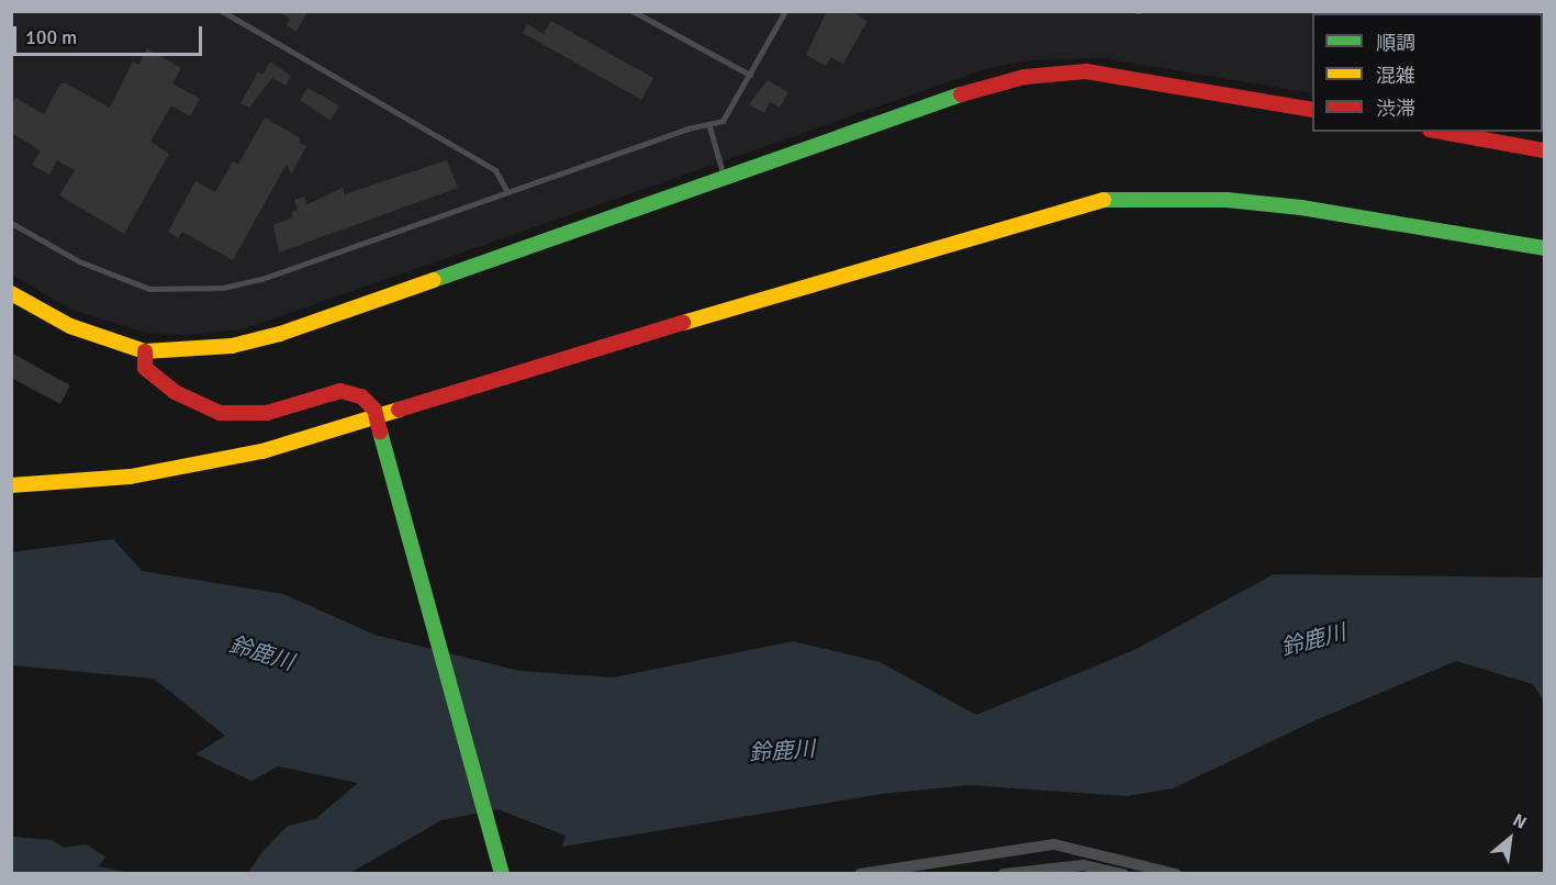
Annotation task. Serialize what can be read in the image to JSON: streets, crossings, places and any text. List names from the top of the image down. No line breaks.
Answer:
{"water":["鈴鹿川"],"legend":["順調","混雑","渋滞"],"scale_bar":"100 m","north":"top right"}
